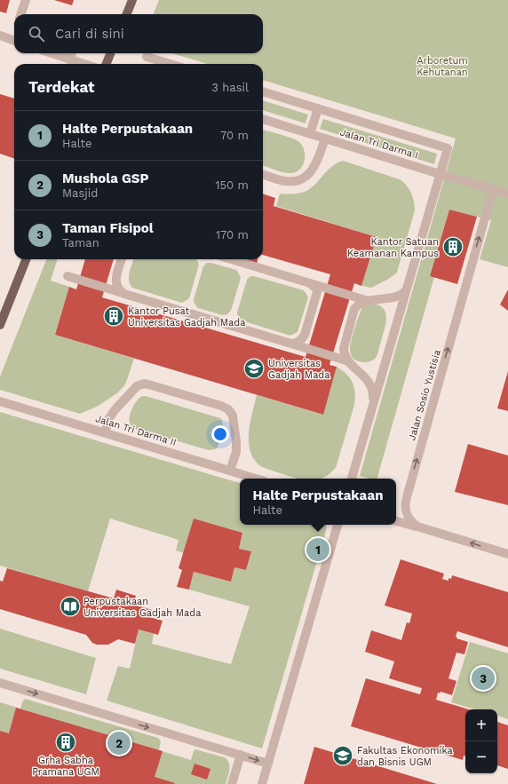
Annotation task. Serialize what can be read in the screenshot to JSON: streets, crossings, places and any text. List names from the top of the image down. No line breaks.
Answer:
{"streets":{"lane":["Jalan Tri Darma I","Jalan Sosio Yustisia","Jalan Tri Darma II"]},"crossings":[["Jalan Tri Darma I","Jalan Sosio Yustisia"]],"parks":["Arboretum Kehutanan"],"places":{"building":["Kantor Satuan Keamanan Kampus","Kantor Pusat Universitas Gadjah Mada","Grha Sabha Pramana UGM"],"school or university":["Universitas Gadjah Mada","Fakultas Ekonomika dan Bisnis UGM"],"library":["Perpustakaan Universitas Gadjah Mada"]},"page":{"search":"Cari di sini","heading":["Terdekat","3 hasil"],"list":[{"mark":"1","name":"Halte Perpustakaan","note":"Halte","value":"70 m"},{"mark":"2","name":"Mushola GSP","note":"Masjid","value":"150 m"},{"mark":"3","name":"Taman Fisipol","note":"Taman","value":"170 m"}],"popup":["Halte Perpustakaan","Halte"],"pins":["1","3","2"],"map_buttons":["+","−"]}}
